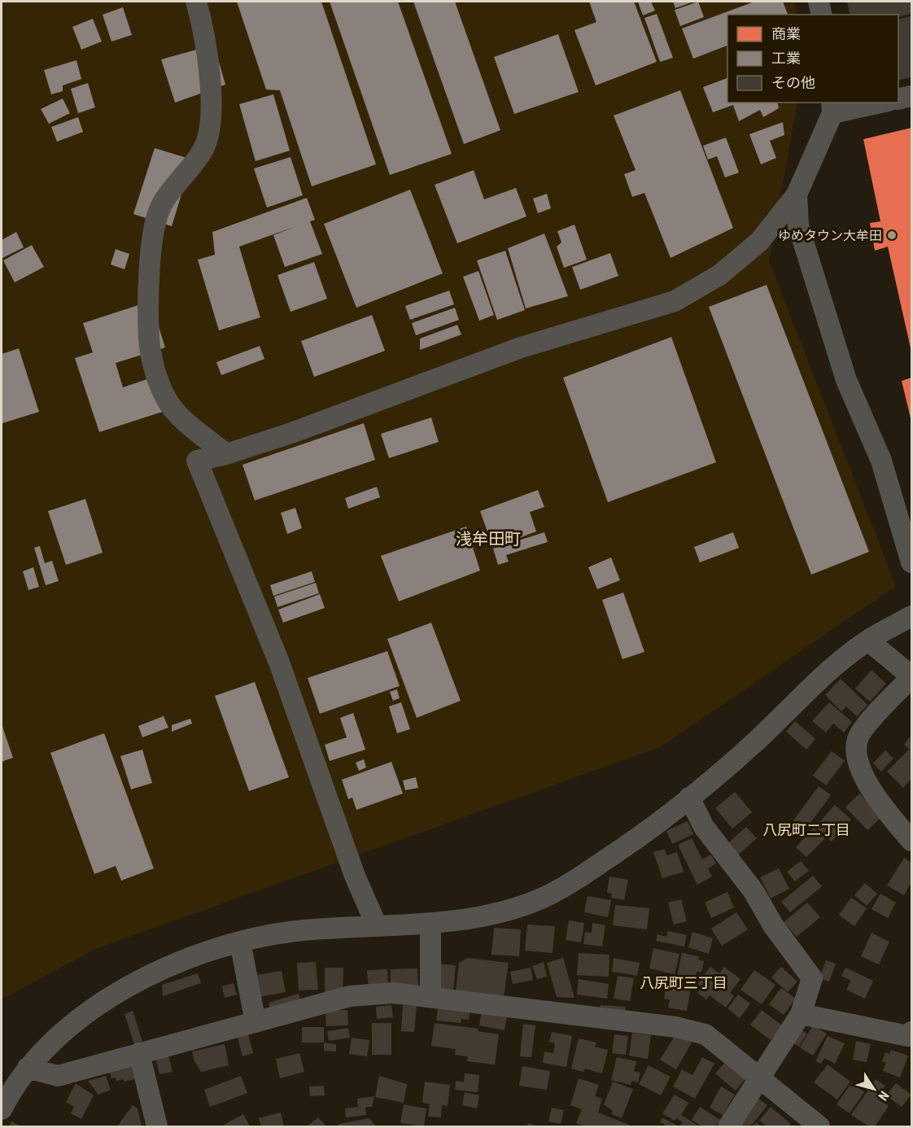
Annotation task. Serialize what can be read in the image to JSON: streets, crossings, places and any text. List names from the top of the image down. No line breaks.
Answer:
{"districts":["浅牟田町","八尻町二丁目","八尻町三丁目"],"places":["ゆめタウン大牟田"],"legend":["商業","工業","その他"],"north":"bottom right"}
